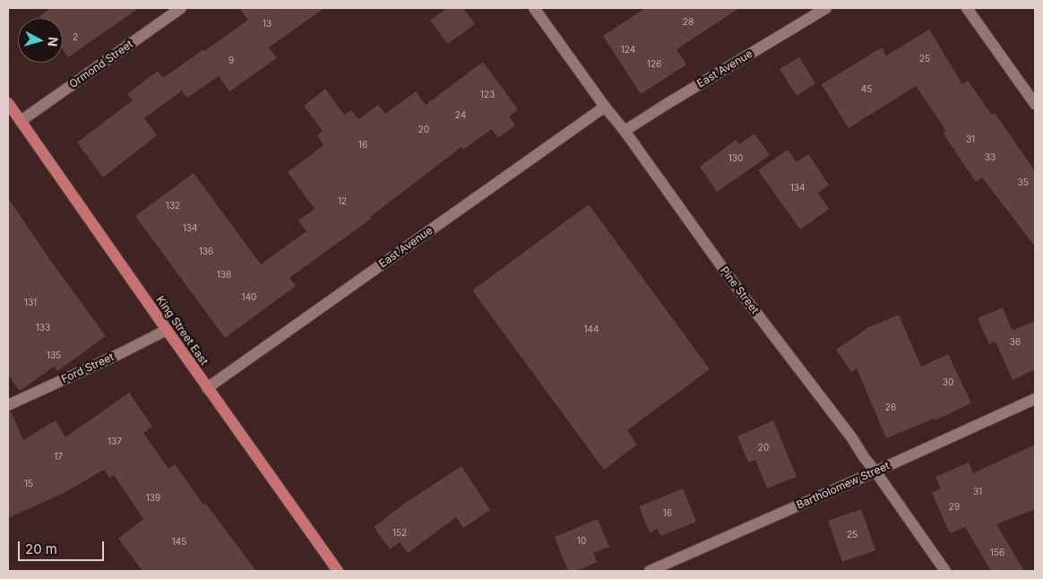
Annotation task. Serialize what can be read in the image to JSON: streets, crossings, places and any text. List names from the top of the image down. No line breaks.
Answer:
{"streets":{"main road":["King Street East"],"street":["Ormond Street","East Avenue","Pine Street","Ford Street","Bartholomew Street"]},"crossings":[["Ormond Street","King Street East"],["East Avenue","Pine Street"],["East Avenue","King Street East"],["Pine Street","Bartholomew Street"],["King Street East","Ford Street"]],"house_numbers":["28","13","2","124","25","9","126","45","123","24","20","31","16","33","130","35","134","12","132","134","136","138","140","131","133","144","36","135","30","26","137","20","17","15","31","139","29","16","152","25","10","145","156"],"scale_bar":"20 m","north":"right"}
